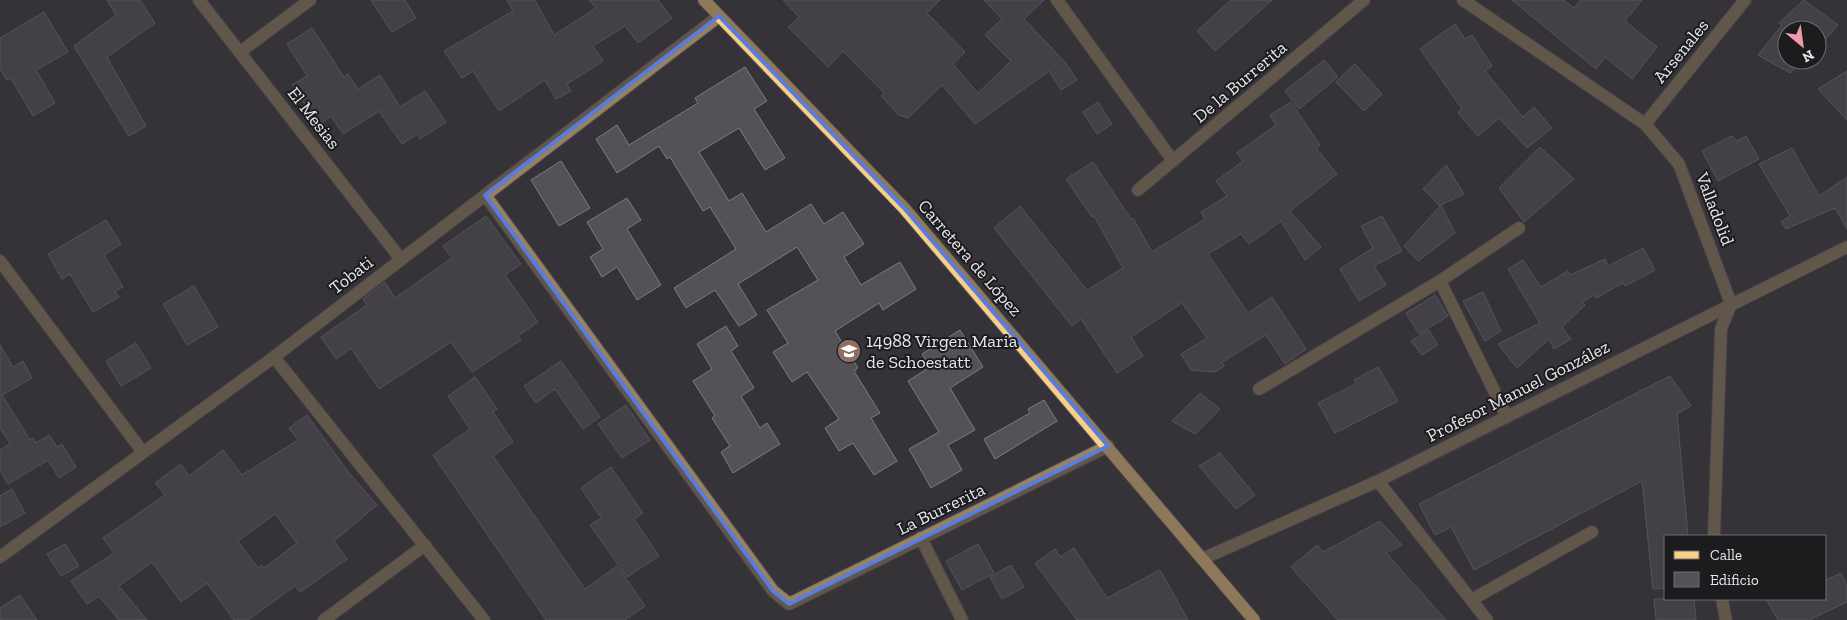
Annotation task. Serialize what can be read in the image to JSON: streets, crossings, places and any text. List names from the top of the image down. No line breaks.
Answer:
{"streets":{"main road":["Carretera de López"],"street":["Arsenales","De la Burrerita","El Mesias","Valladolid","Tobati","Profesor Manuel González","La Burrerita"]},"crossings":[["Arsenales","Valladolid"],["El Mesias","Tobati"],["Valladolid","Profesor Manuel González"],["Carretera de López","Tobati"],["Carretera de López","Profesor Manuel González"],["Carretera de López","La Burrerita"],["Tobati","La Burrerita"]],"places":{"school or university":["14988 Virgen Maria de Schoestatt"]},"legend":["Calle","Edificio"],"north":"bottom right"}
